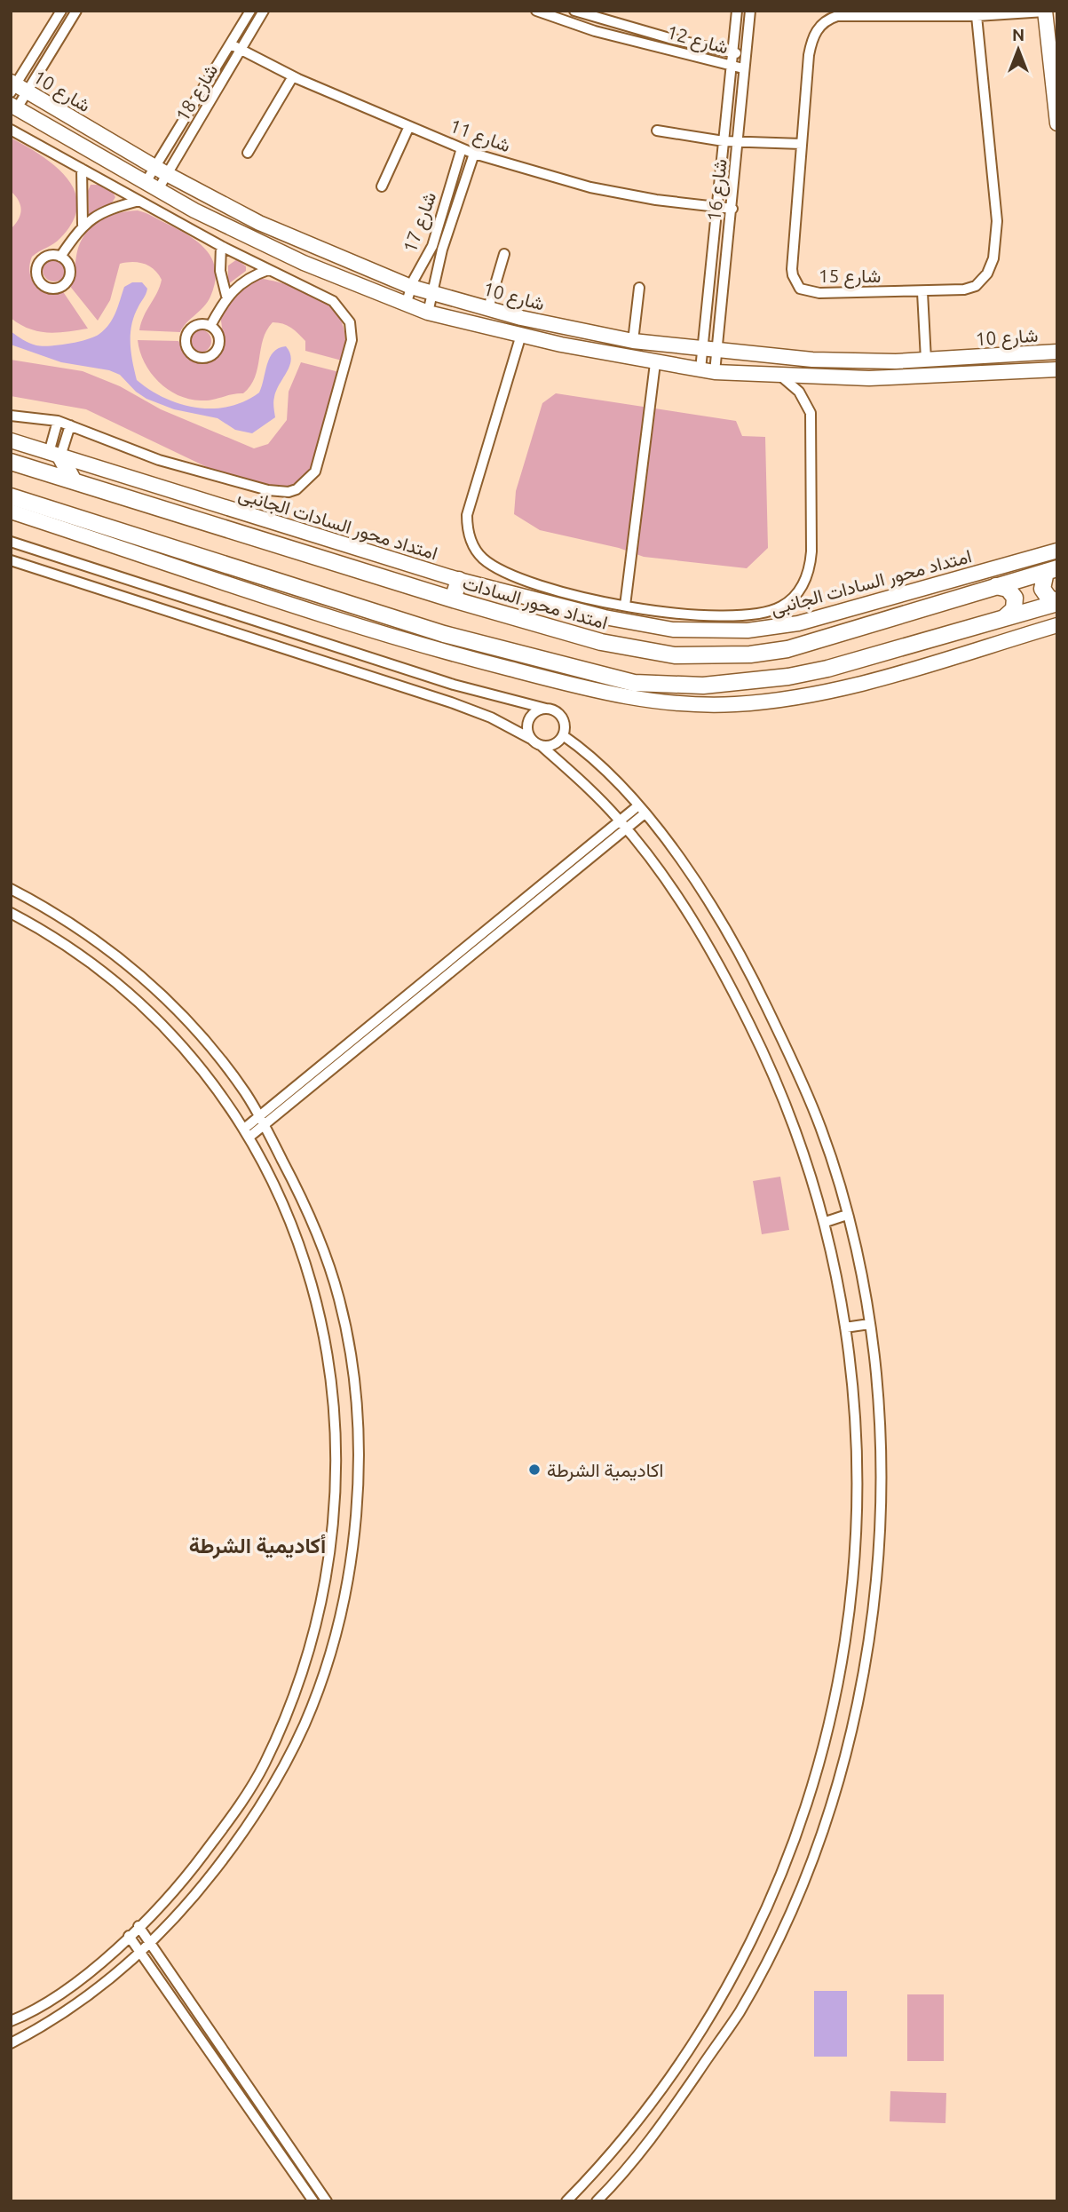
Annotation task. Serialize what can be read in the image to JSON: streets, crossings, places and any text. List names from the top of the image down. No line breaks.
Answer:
{"streets":{"main road":["امتداد محور السادات"],"street":["شارع 12","شارع 10","شارع 18","شارع 11","شارع 16","شارع 17","شارع 15","امتداد محور السادات الجانبى"]},"crossings":[["شارع 12","شارع 16"],["شارع 10","شارع 18"],["شارع 10","شارع 16"],["شارع 10","شارع 17"],["شارع 18","شارع 11"],["شارع 11","شارع 16"],["شارع 11","شارع 17"]],"districts":["أكاديمية الشرطة"],"places":["اكاديمية الشرطة"],"north":"top"}
